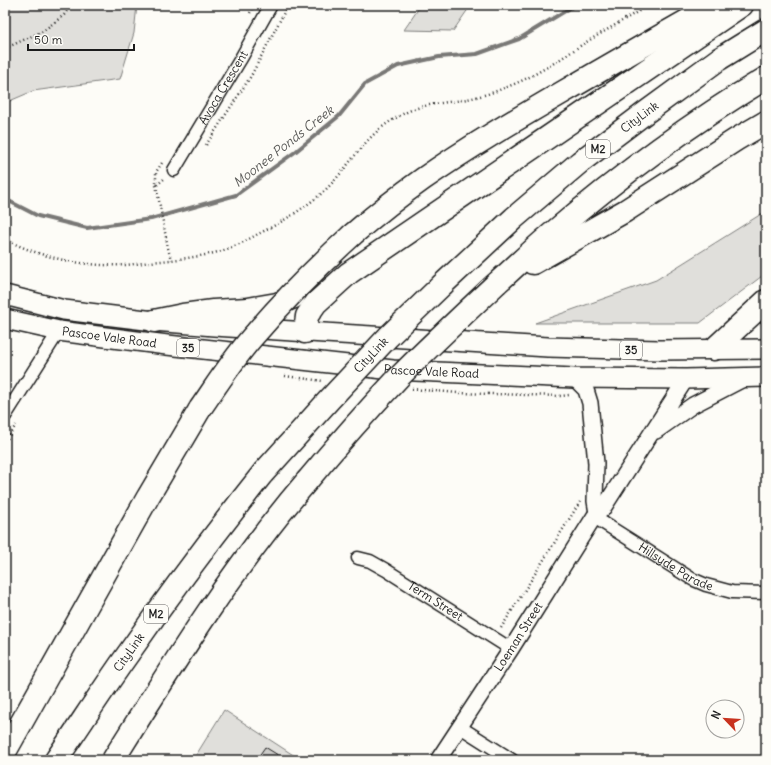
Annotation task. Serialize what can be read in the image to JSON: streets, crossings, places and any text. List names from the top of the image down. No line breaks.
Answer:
{"streets":{"highway":["CityLink","M2"],"main road":["Pascoe Vale Road","35"],"street":["Avoca Crescent","Hillsyde Parade","Term Street","Loeman Street"]},"crossings":[["Pascoe Vale Road","Loeman Street"],["Hillsyde Parade","Loeman Street"],["Term Street","Loeman Street"]],"water":["Moonee Ponds Creek"],"scale_bar":"50 m","north":"top left"}
